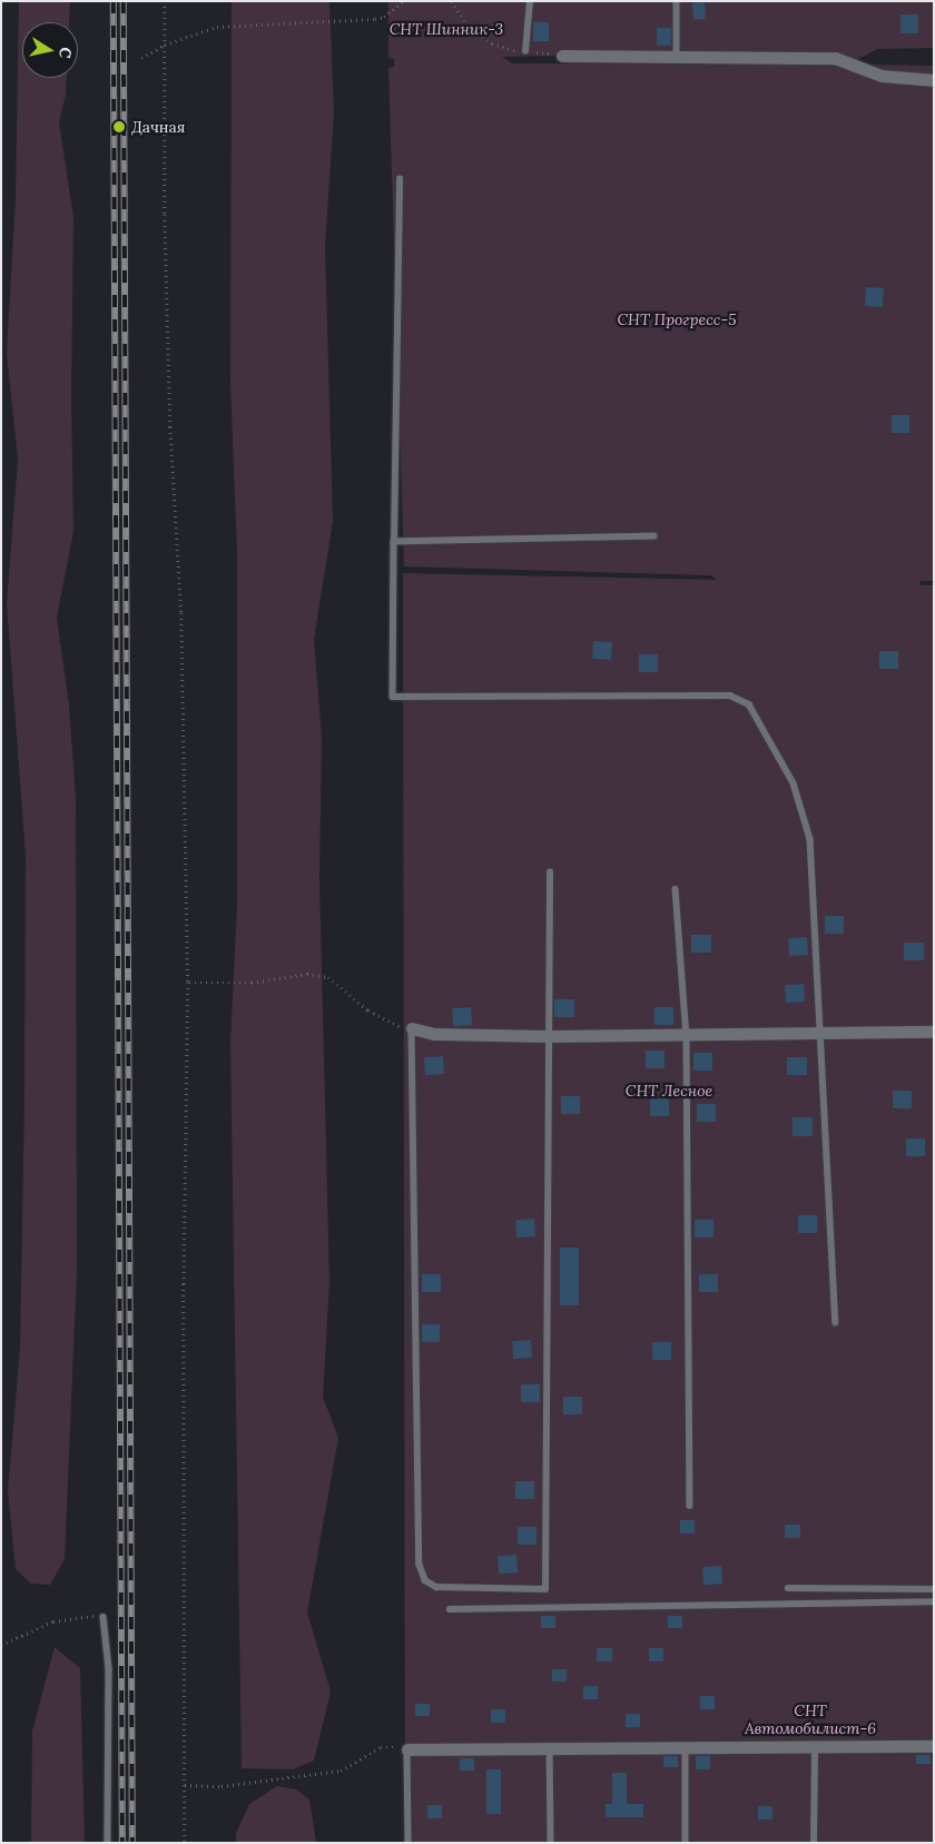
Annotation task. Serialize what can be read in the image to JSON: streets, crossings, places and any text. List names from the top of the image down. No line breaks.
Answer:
{"parks":["СНТ Шинник-3","СНТ Прогресс-5","СНТ Лесное","СНТ Автомобилист-6"],"places":["Дачная"],"north":"right"}
